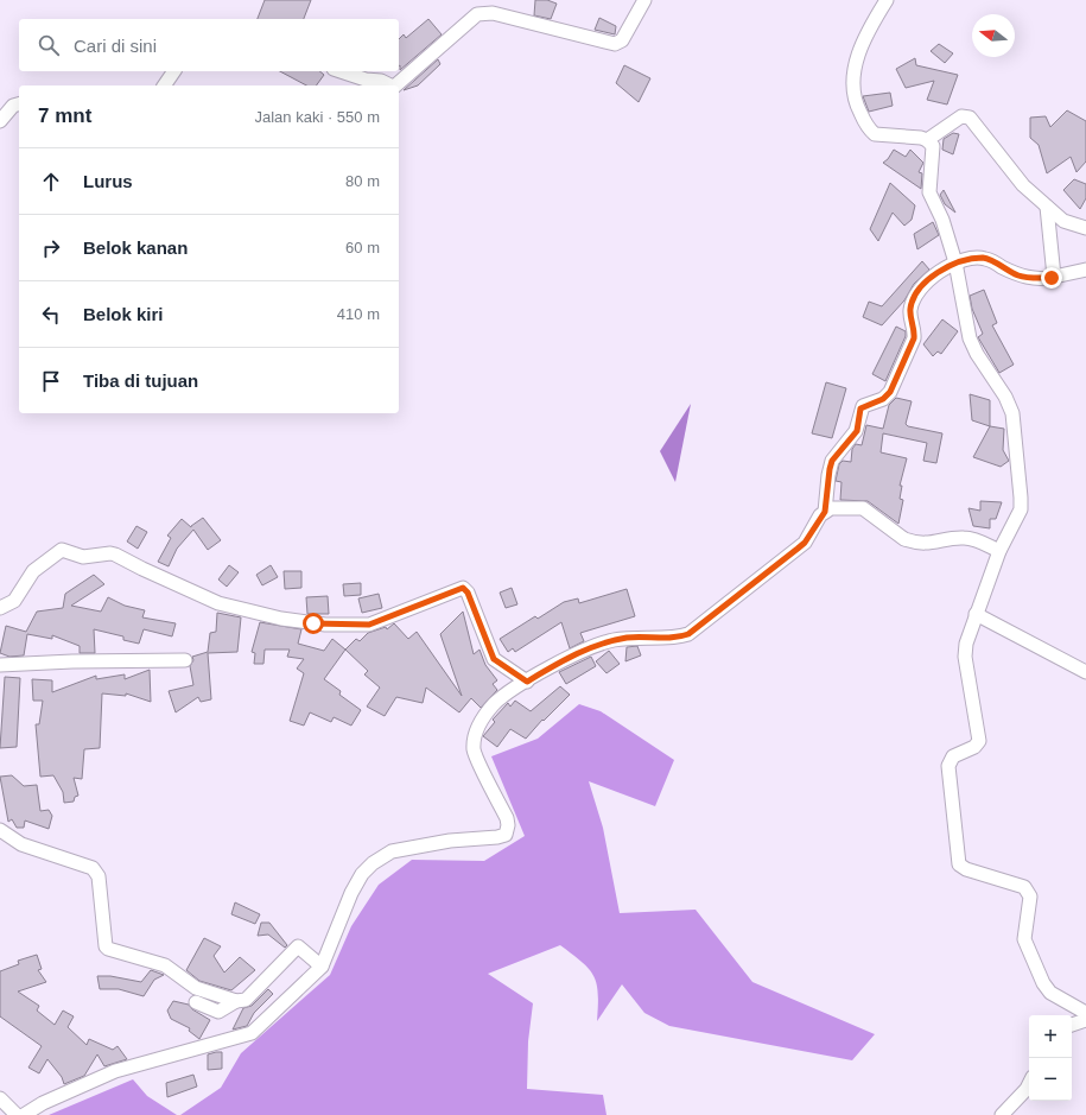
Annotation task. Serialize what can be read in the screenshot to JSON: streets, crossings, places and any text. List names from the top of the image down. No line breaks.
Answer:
{"north":"left","page":{"search":"Cari di sini","heading":["7 mnt","Jalan kaki · 550 m"],"list":[["Lurus","80 m"],["Belok kanan","60 m"],["Belok kiri","410 m"],"Tiba di tujuan"],"map_buttons":["+","−"]}}
